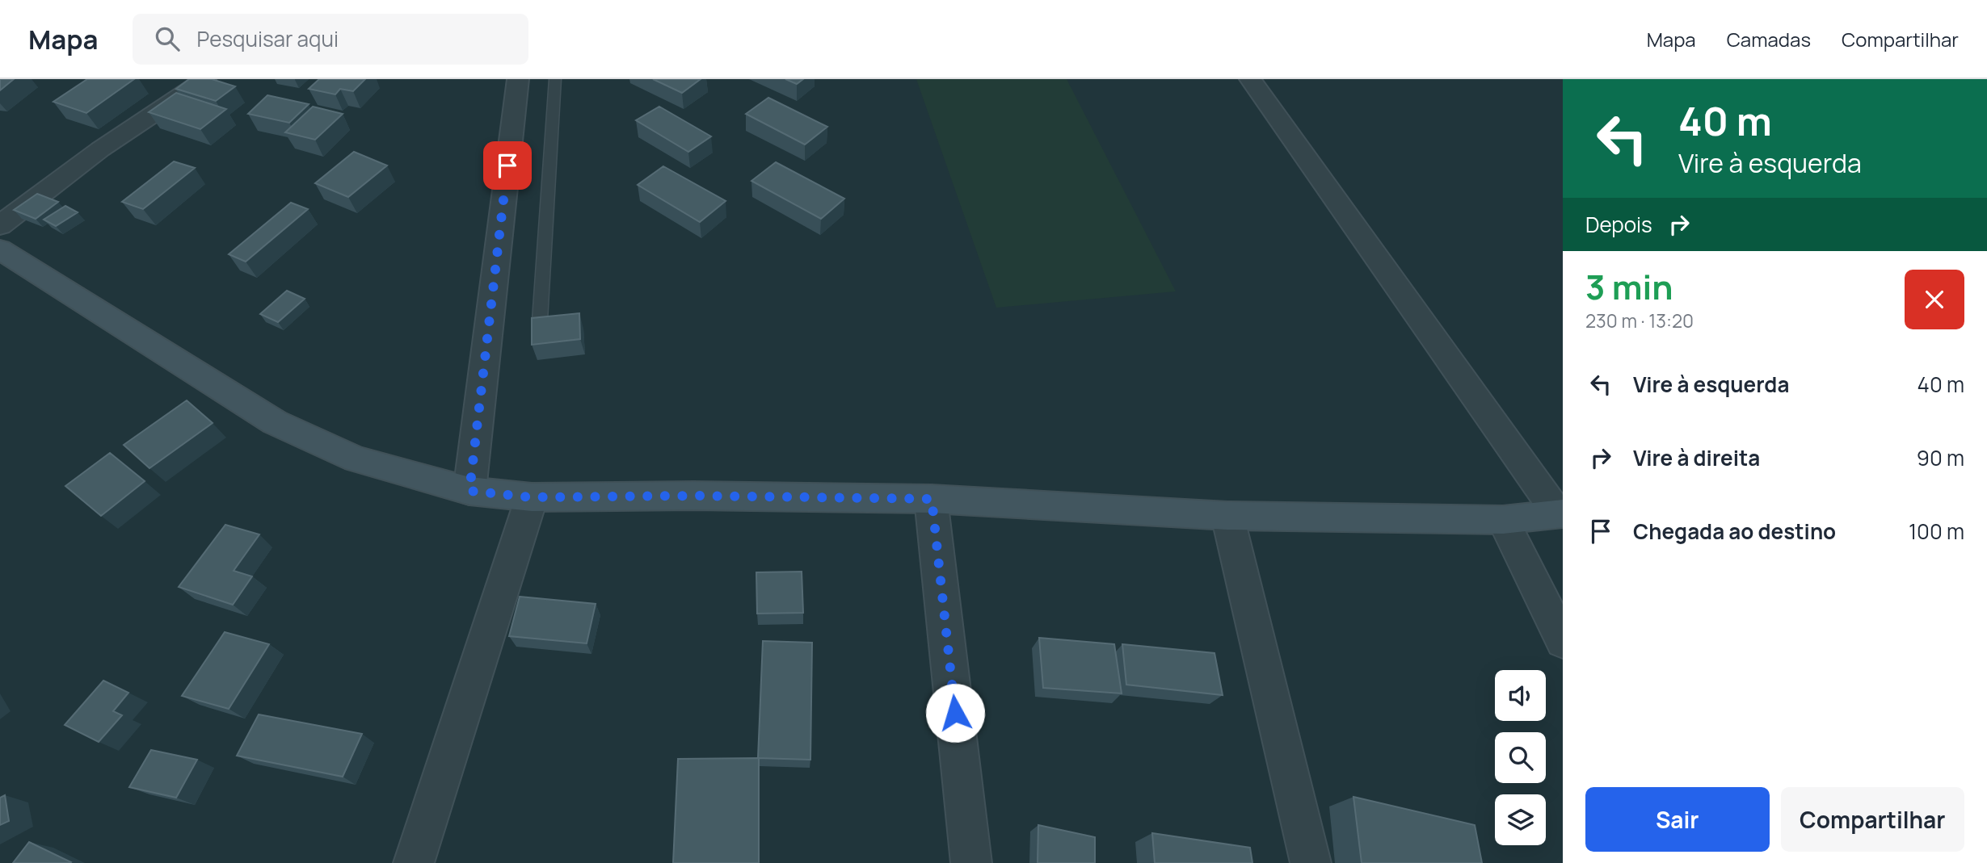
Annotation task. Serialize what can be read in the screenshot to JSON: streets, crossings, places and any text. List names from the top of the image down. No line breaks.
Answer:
{"page":{"header":"Mapa","search":"Pesquisar aqui","nav":["Mapa","Camadas","Compartilhar"],"turn":["40 m","Vire à esquerda"],"then":"Depois","heading":["3 min","230 m · 13:20"],"list":[{"name":"Vire à esquerda","value":"40 m"},{"name":"Vire à direita","value":"90 m"},{"name":"Chegada ao destino","value":"100 m"}],"buttons":["Sair","Compartilhar"]}}
